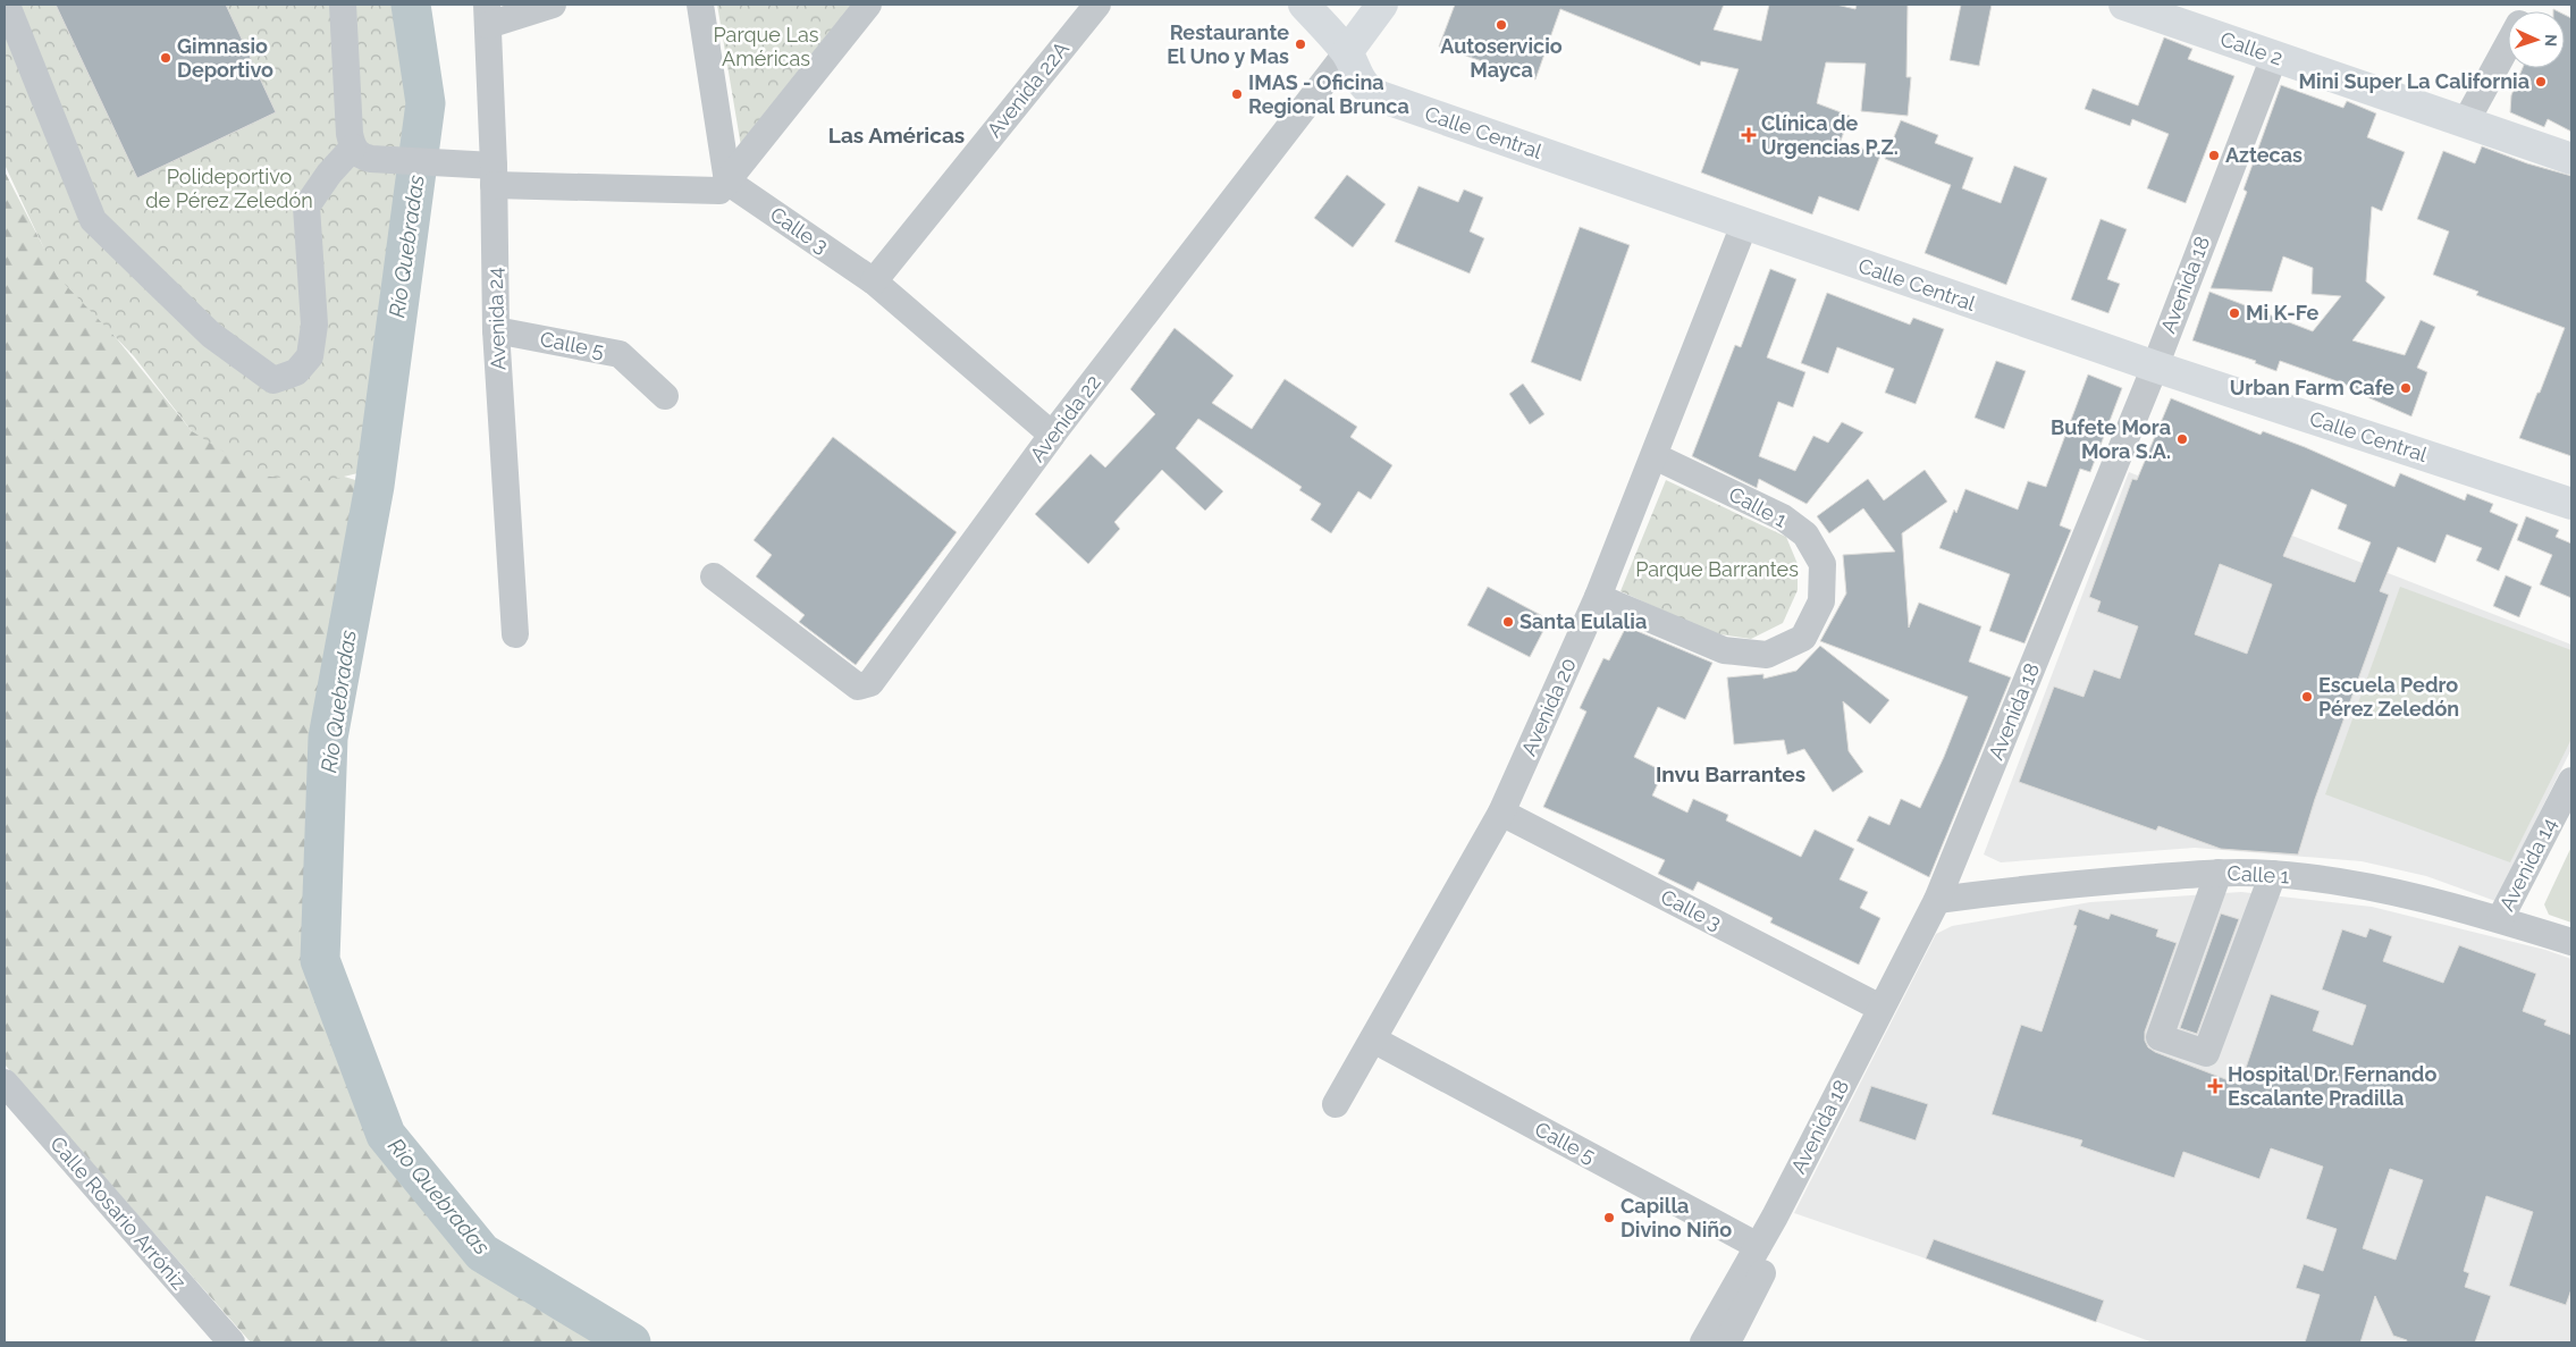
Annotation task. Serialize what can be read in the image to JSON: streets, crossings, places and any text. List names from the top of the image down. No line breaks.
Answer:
{"streets":{"main road":["Calle 2","Calle Central","Avenida 22"],"street":["Avenida 22A","Calle 3","Avenida 18","Avenida 24","Calle 5","Calle 1","Avenida 20","Avenida 14","Calle Rosario Arróniz"]},"crossings":[["Calle 2","Avenida 18"],["Avenida 22A","Calle 3"],["Calle Central","Avenida 18"],["Calle Central","Avenida 22"],["Calle Central","Avenida 20"],["Calle 3","Avenida 18"],["Calle 3","Avenida 22"],["Calle 3","Avenida 20"],["Avenida 18","Calle 5"],["Avenida 18","Calle 1"],["Avenida 24","Calle 5"],["Calle 5","Avenida 20"],["Calle 1","Avenida 20"],["Calle 1","Avenida 14"]],"districts":["Las Américas","Invu Barrantes"],"water":["Río Quebradas"],"parks":["Parque Las Américas","Polideportivo de Pérez Zeledón","Parque Barrantes"],"places":{"other":["Autoservicio Mayca","Restaurante El Uno y Mas","Gimnasio Deportivo","Mini Super La California","IMAS - Oficina Regional Brunca","Aztecas","Mi K-Fe","Urban Farm Cafe","Bufete Mora Mora S.A.","Santa Eulalia","Escuela Pedro Pérez Zeledón","Capilla Divino Niño"],"health":["Clínica de Urgencias P.Z.","Hospital Dr. Fernando Escalante Pradilla"]},"north":"right"}
